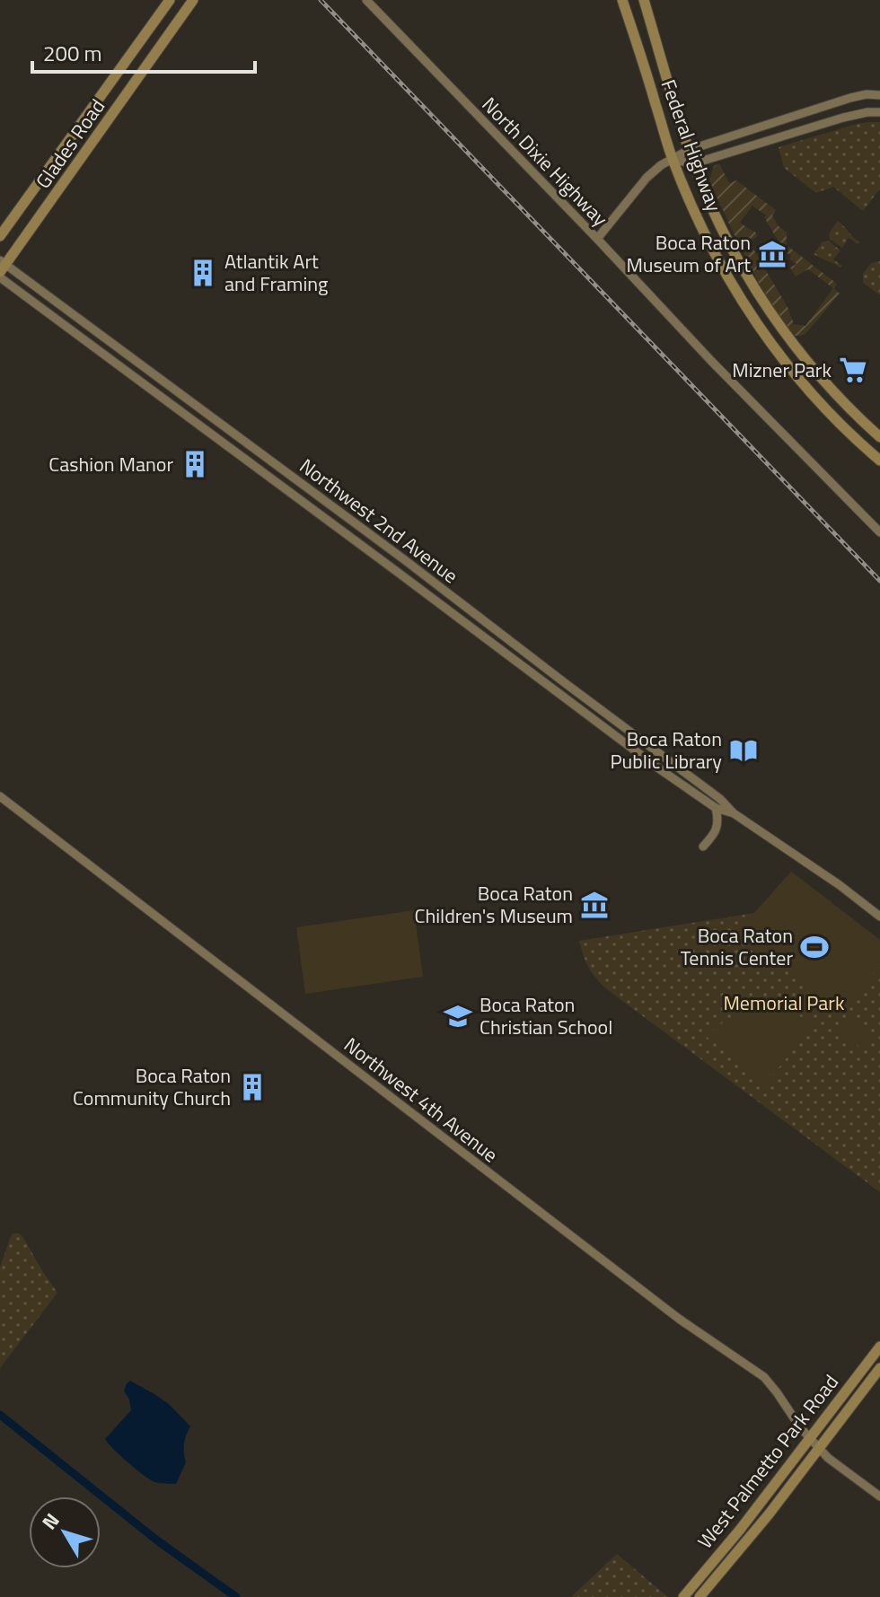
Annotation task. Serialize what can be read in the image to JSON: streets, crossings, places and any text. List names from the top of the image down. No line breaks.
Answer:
{"streets":{"main road":["Glades Road","Federal Highway","West Palmetto Park Road"],"street":["North Dixie Highway","Northwest 2nd Avenue","Northwest 4th Avenue"]},"crossings":[["Glades Road","Northwest 2nd Avenue"],["Northwest 4th Avenue","West Palmetto Park Road"]],"parks":["Memorial Park"],"places":{"museum":["Boca Raton Museum of Art","Boca Raton Children's Museum"],"building":["Atlantik Art and Framing","Cashion Manor","Boca Raton Community Church"],"supermarket":["Mizner Park"],"library":["Boca Raton Public Library"],"sports":["Boca Raton Tennis Center"],"school or university":["Boca Raton Christian School"]},"scale_bar":"200 m","north":"top left"}
